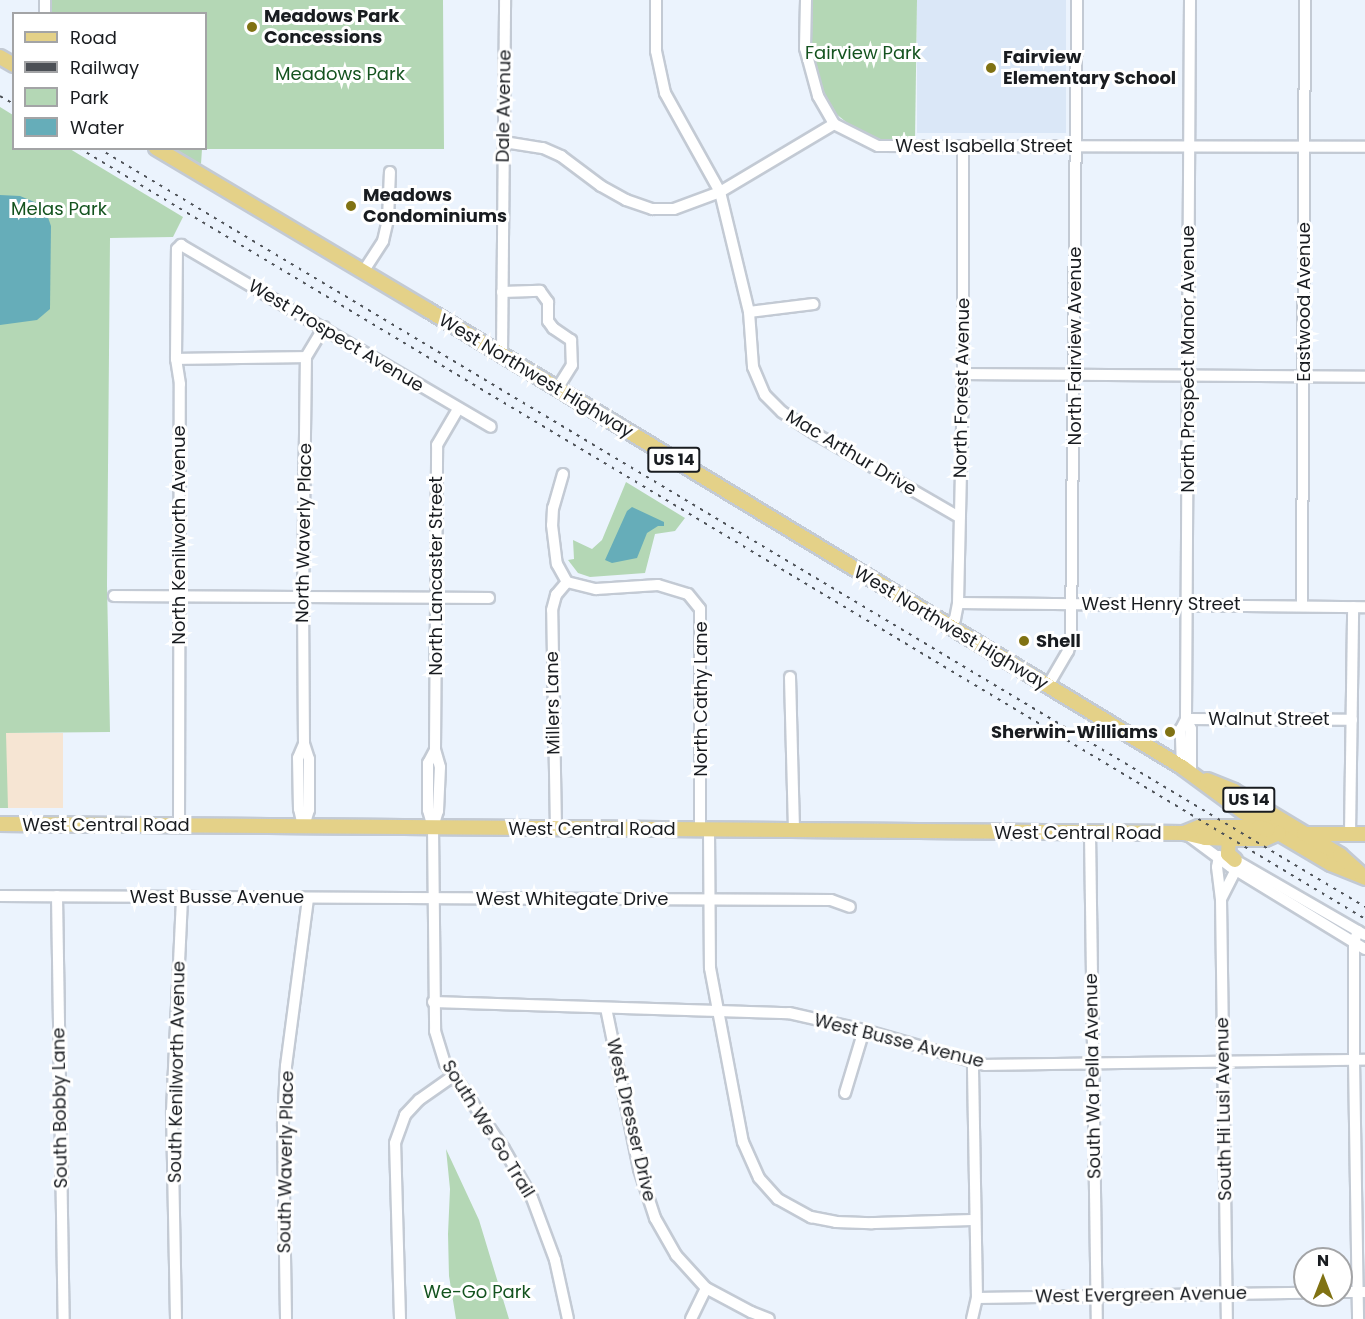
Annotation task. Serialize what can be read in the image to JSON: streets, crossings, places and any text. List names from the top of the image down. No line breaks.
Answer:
{"streets":{"main road":["West Northwest Highway","US 14","West Central Road"],"street":["Dale Avenue","West Isabella Street","Eastwood Avenue","West Prospect Avenue","North Fairview Avenue","North Prospect Manor Avenue","North Forest Avenue","Mac Arthur Drive","North Waverly Place","North Kenilworth Avenue","North Lancaster Street","West Henry Street","North Cathy Lane","Millers Lane","Walnut Street","West Busse Avenue","West Whitegate Drive","South Kenilworth Avenue","South Wa Pella Avenue","South Bobby Lane","South Hi Lusi Avenue","West Dresser Drive","South We Go Trail","South Waverly Place","West Evergreen Avenue"]},"crossings":[["Dale Avenue","West Northwest Highway"],["West Isabella Street","Eastwood Avenue"],["West Isabella Street","North Fairview Avenue"],["West Isabella Street","North Prospect Manor Avenue"],["West Isabella Street","North Forest Avenue"],["Eastwood Avenue","West Henry Street"],["West Prospect Avenue","North Kenilworth Avenue"],["West Prospect Avenue","North Lancaster Street"],["North Fairview Avenue","West Northwest Highway"],["North Fairview Avenue","West Henry Street"],["North Prospect Manor Avenue","West Northwest Highway"],["North Prospect Manor Avenue","West Henry Street"],["North Prospect Manor Avenue","Walnut Street"],["West Northwest Highway","North Forest Avenue"],["West Northwest Highway","West Central Road"],["North Forest Avenue","Mac Arthur Drive"],["North Forest Avenue","West Henry Street"],["North Waverly Place","West Central Road"],["North Kenilworth Avenue","West Central Road"],["North Lancaster Street","West Central Road"],["North Lancaster Street","South We Go Trail"],["North Cathy Lane","Millers Lane"],["North Cathy Lane","West Central Road"],["North Cathy Lane","West Busse Avenue"],["North Cathy Lane","West Whitegate Drive"],["Millers Lane","West Central Road"],["West Central Road","South Wa Pella Avenue"],["West Central Road","South We Go Trail"],["West Busse Avenue","West Whitegate Drive"],["West Busse Avenue","South Kenilworth Avenue"],["West Busse Avenue","South Wa Pella Avenue"],["West Busse Avenue","South Bobby Lane"],["West Busse Avenue","South Hi Lusi Avenue"],["West Busse Avenue","West Dresser Drive"],["West Busse Avenue","South We Go Trail"],["West Busse Avenue","South Waverly Place"],["West Whitegate Drive","South We Go Trail"],["South Wa Pella Avenue","West Evergreen Avenue"],["South Hi Lusi Avenue","West Evergreen Avenue"]],"parks":["Fairview Park","Meadows Park","Melas Park","We-Go Park"],"places":["Meadows Park Concessions","Fairview Elementary School","Meadows Condominiums","Shell","Sherwin-Williams"],"legend":["Road","Railway","Park","Water"],"north":"top"}
